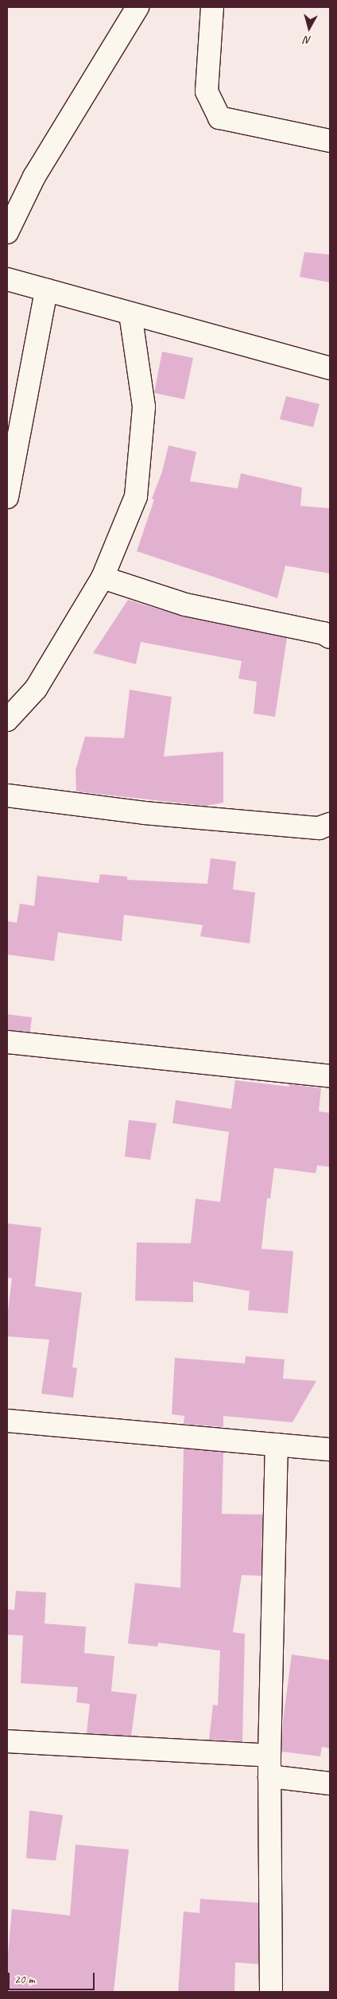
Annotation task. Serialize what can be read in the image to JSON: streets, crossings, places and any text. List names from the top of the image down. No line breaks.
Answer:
{"scale_bar":"20 m","north":"bottom"}
